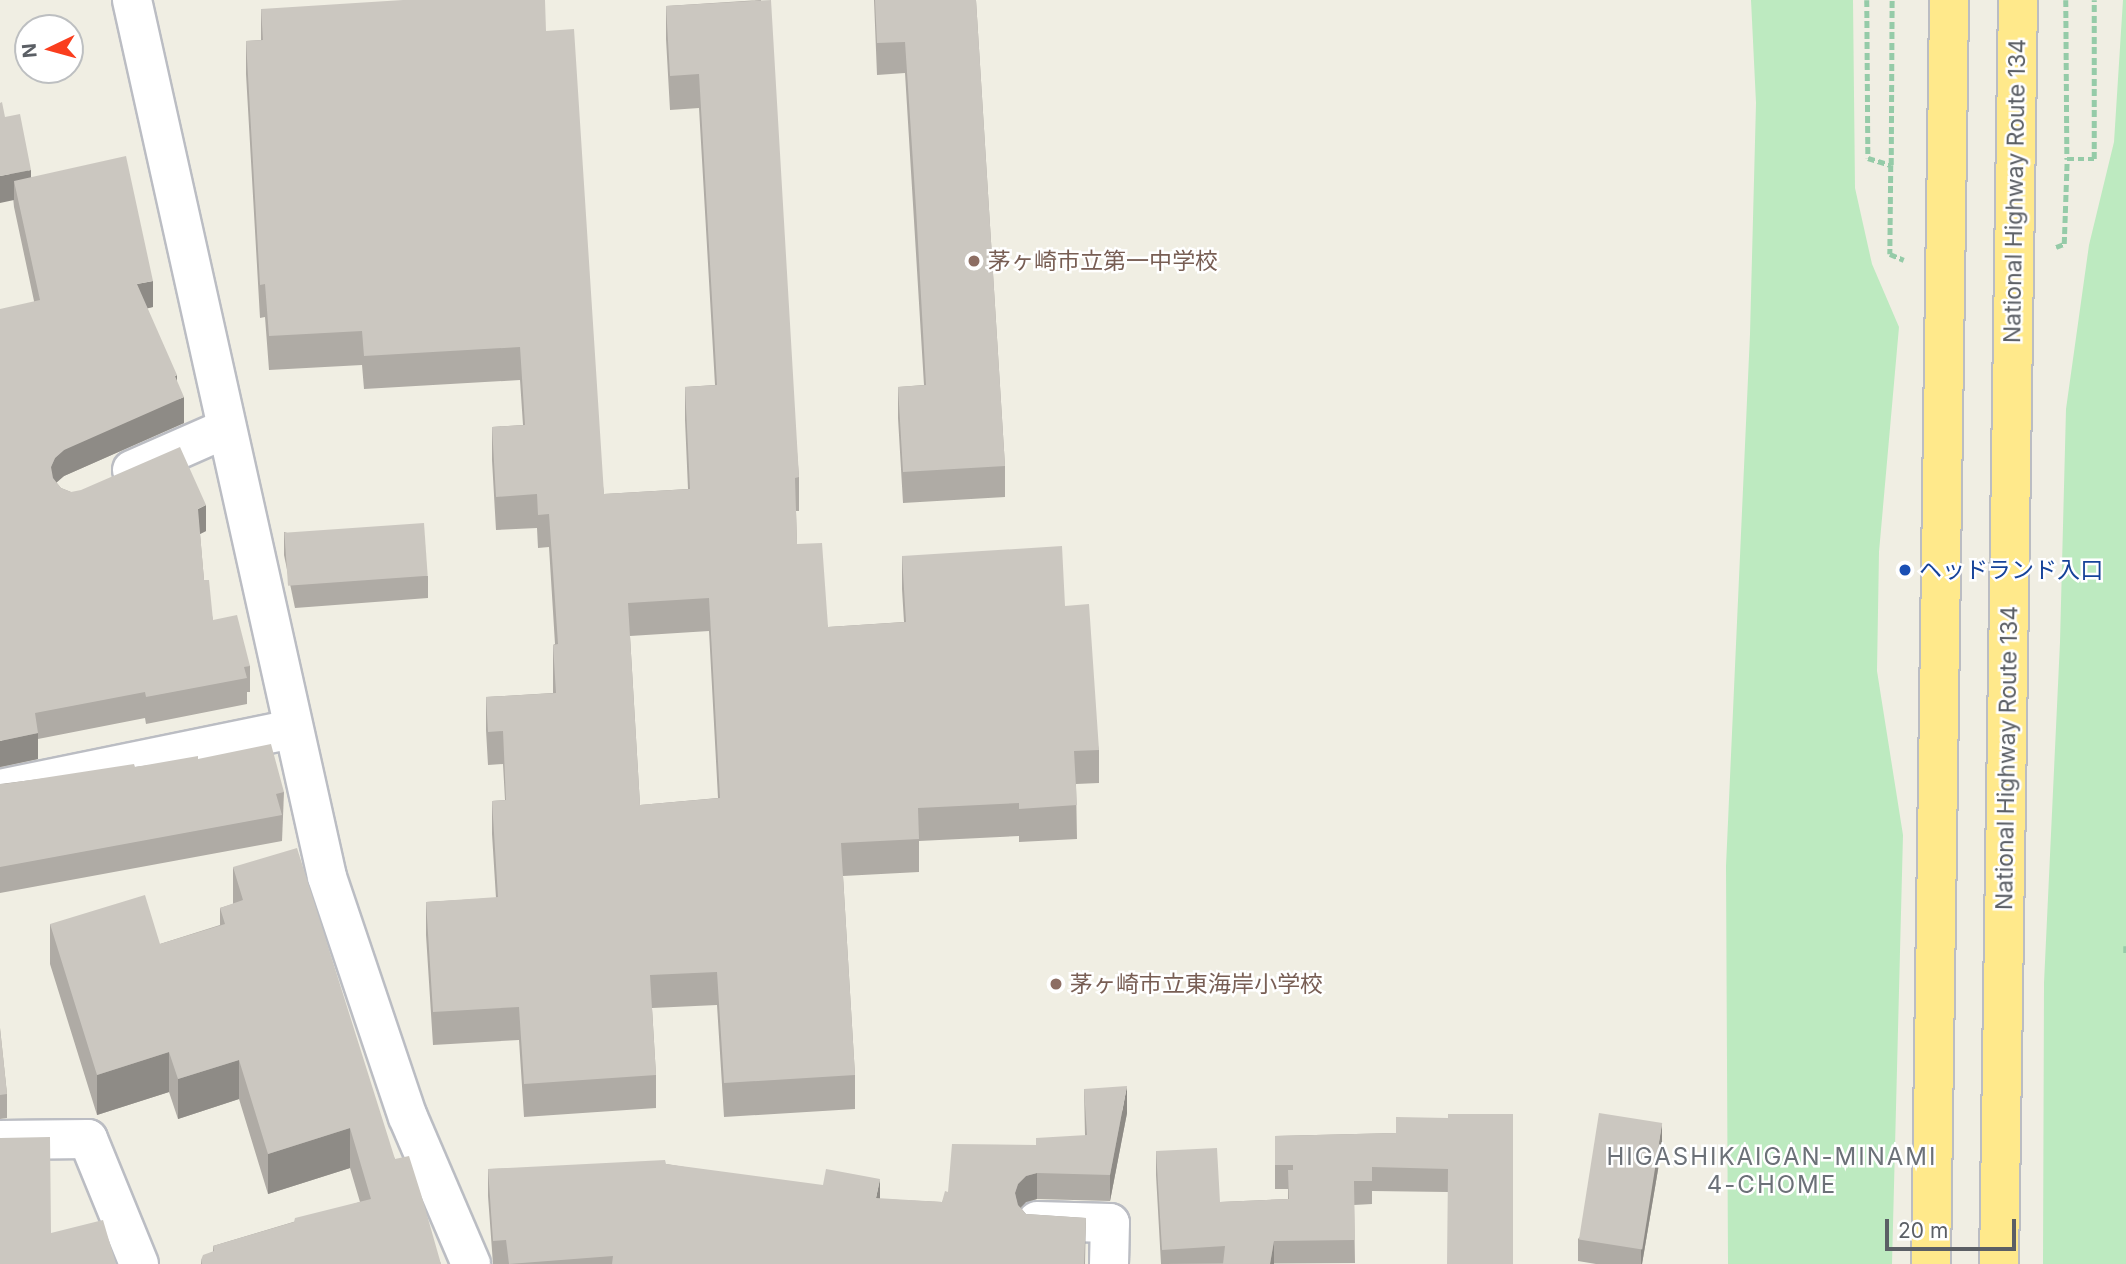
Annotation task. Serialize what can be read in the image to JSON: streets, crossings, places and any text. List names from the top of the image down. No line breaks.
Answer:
{"streets":{"highway":["National Highway Route 134"]},"districts":["HIGASHIKAIGAN-MINAMI 4-CHOME"],"places":["茅ヶ崎市立第一中学校","ヘッドランド入口","茅ヶ崎市立東海岸小学校"],"scale_bar":"20 m","north":"left"}
